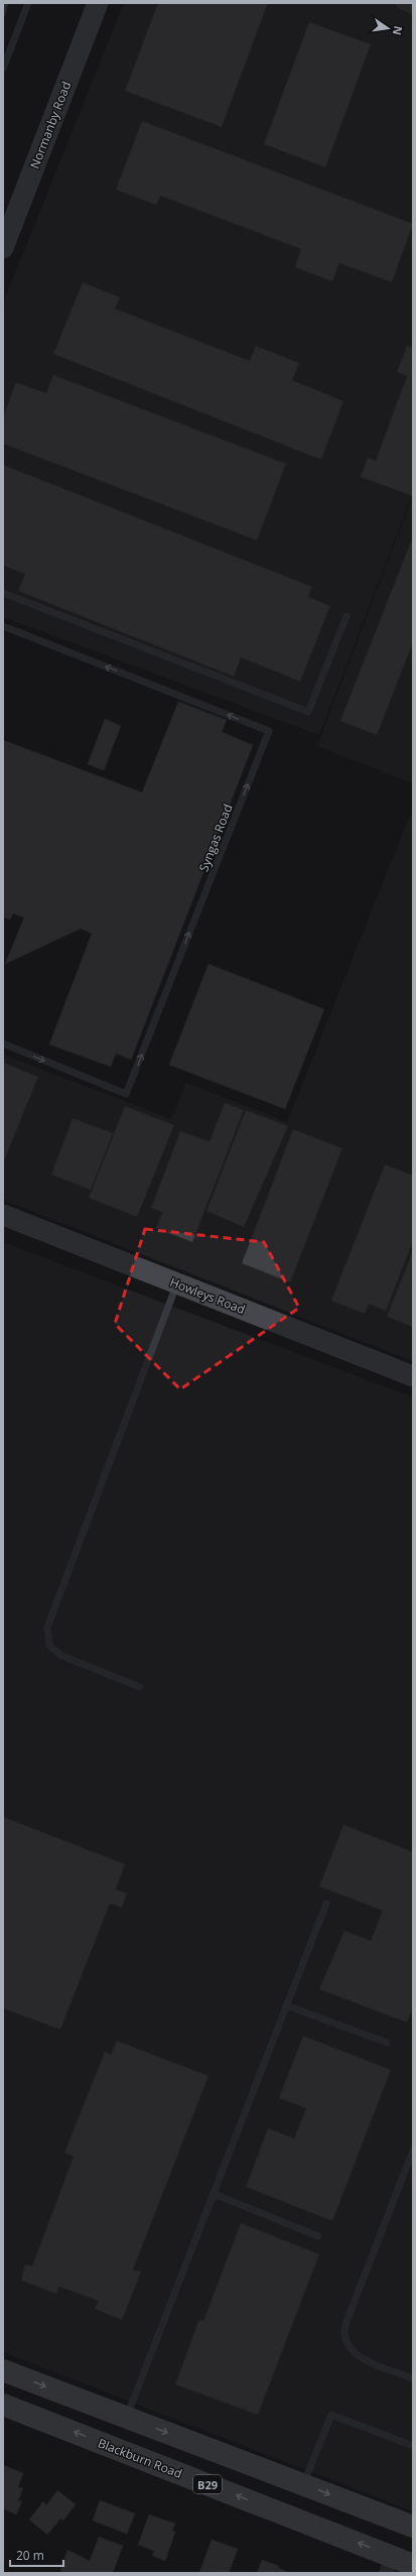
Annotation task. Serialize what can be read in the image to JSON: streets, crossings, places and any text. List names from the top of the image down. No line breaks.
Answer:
{"streets":{"main road":["Blackburn Road","B29"],"street":["Normanby Road","Howleys Road"],"lane":["Syngas Road"]},"scale_bar":"20 m","north":"right"}
